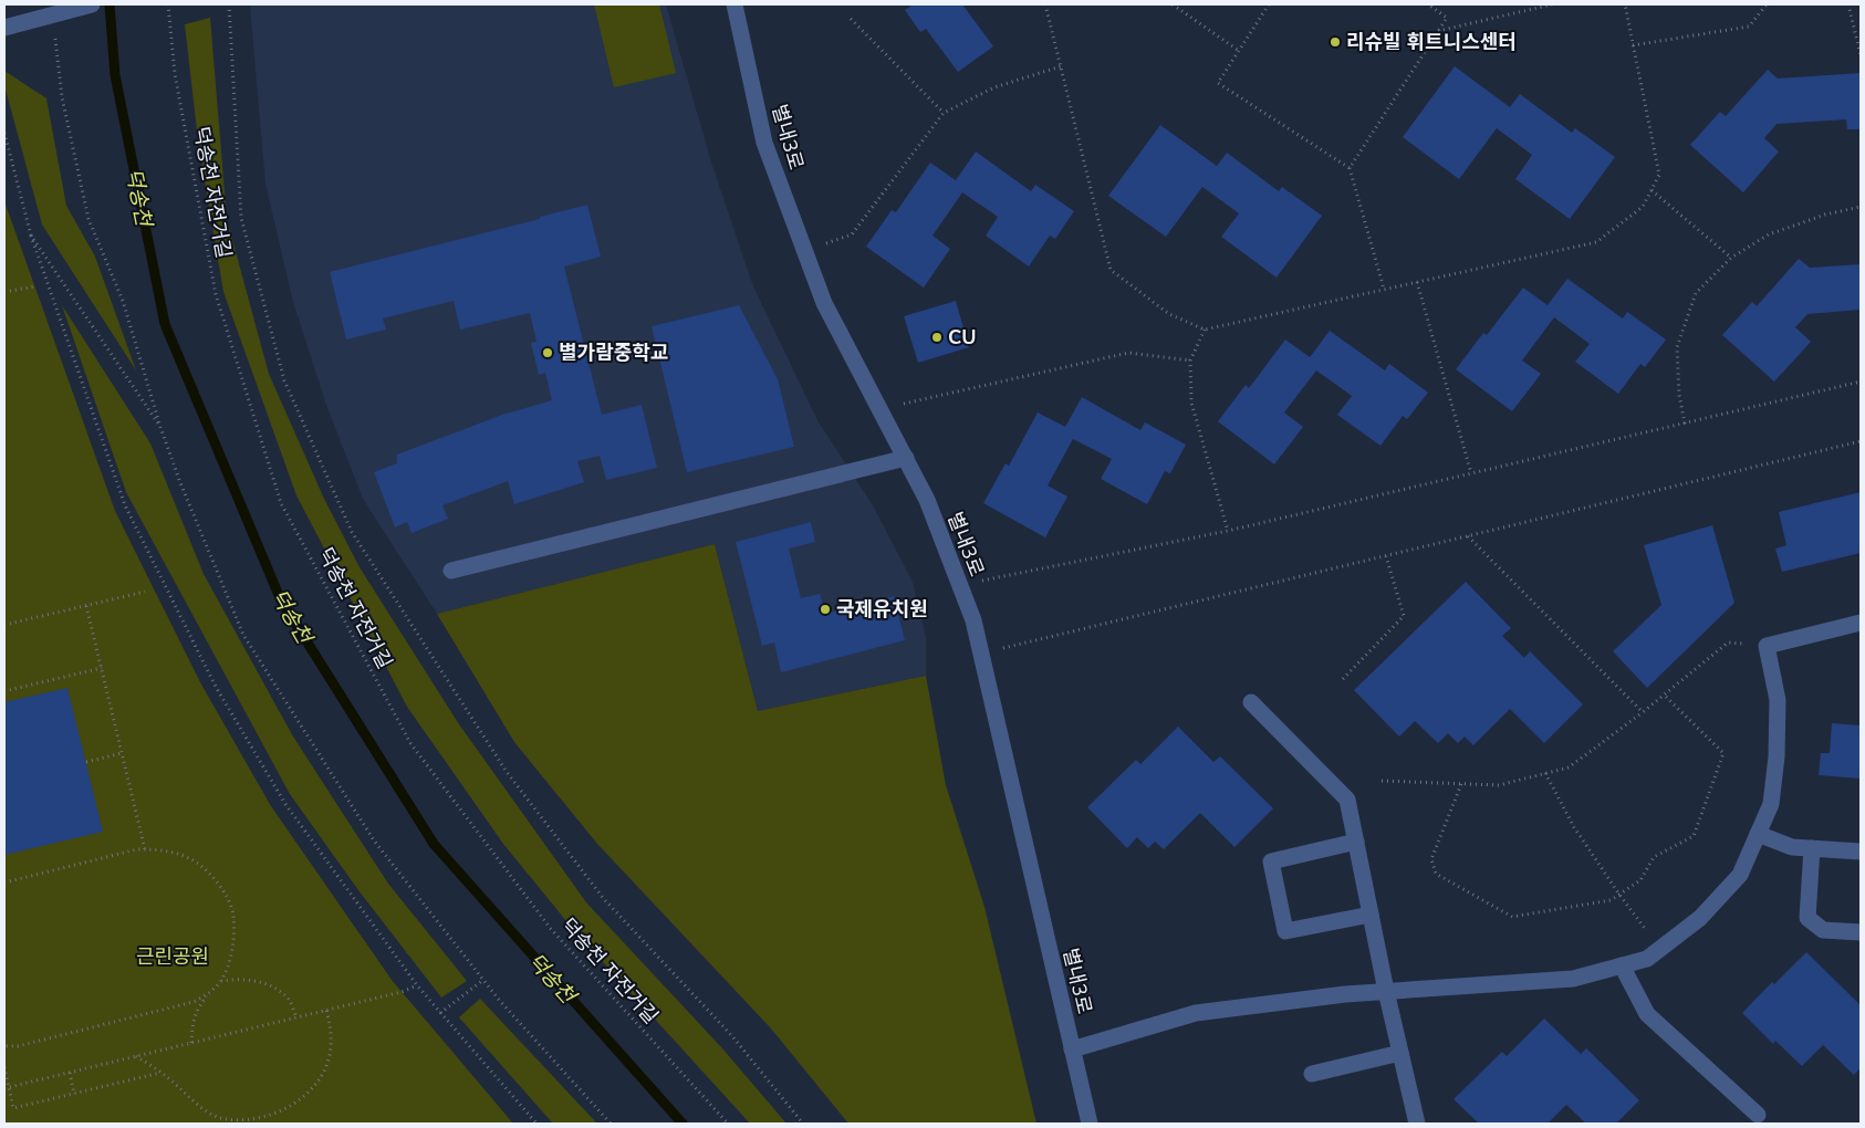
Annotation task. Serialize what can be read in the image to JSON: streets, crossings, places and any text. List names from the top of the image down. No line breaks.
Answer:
{"streets":{"street":["별내3로"],"path":["덕송천 자전거길"]},"water":["덕송천"],"parks":["근린공원"],"places":["리슈빌 휘트니스센터","CU","별가람중학교","국제유치원"]}
